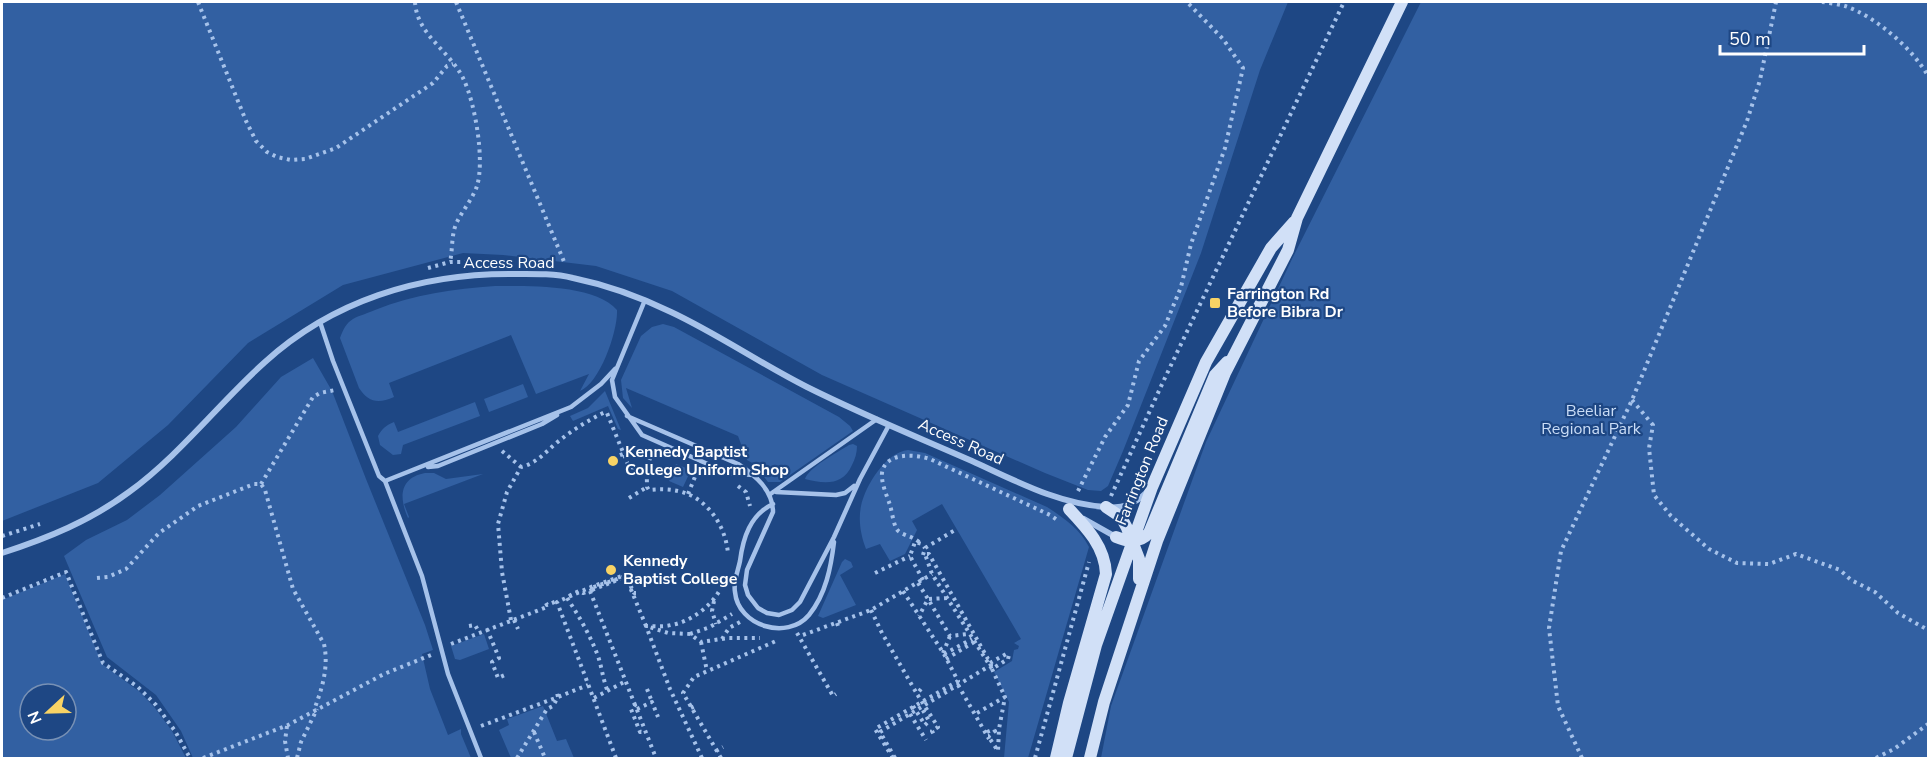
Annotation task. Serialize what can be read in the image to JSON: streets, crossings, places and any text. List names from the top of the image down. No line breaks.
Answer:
{"streets":{"main road":["Farrington Road"],"street":["Access Road"]},"crossings":[["Access Road","Farrington Road"]],"parks":["Beeliar Regional Park"],"places":{"transit":["Farrington Rd Before Bibra Dr"],"other":["Kennedy Baptist College Uniform Shop","Kennedy Baptist College"]},"scale_bar":"50 m","north":"left"}
